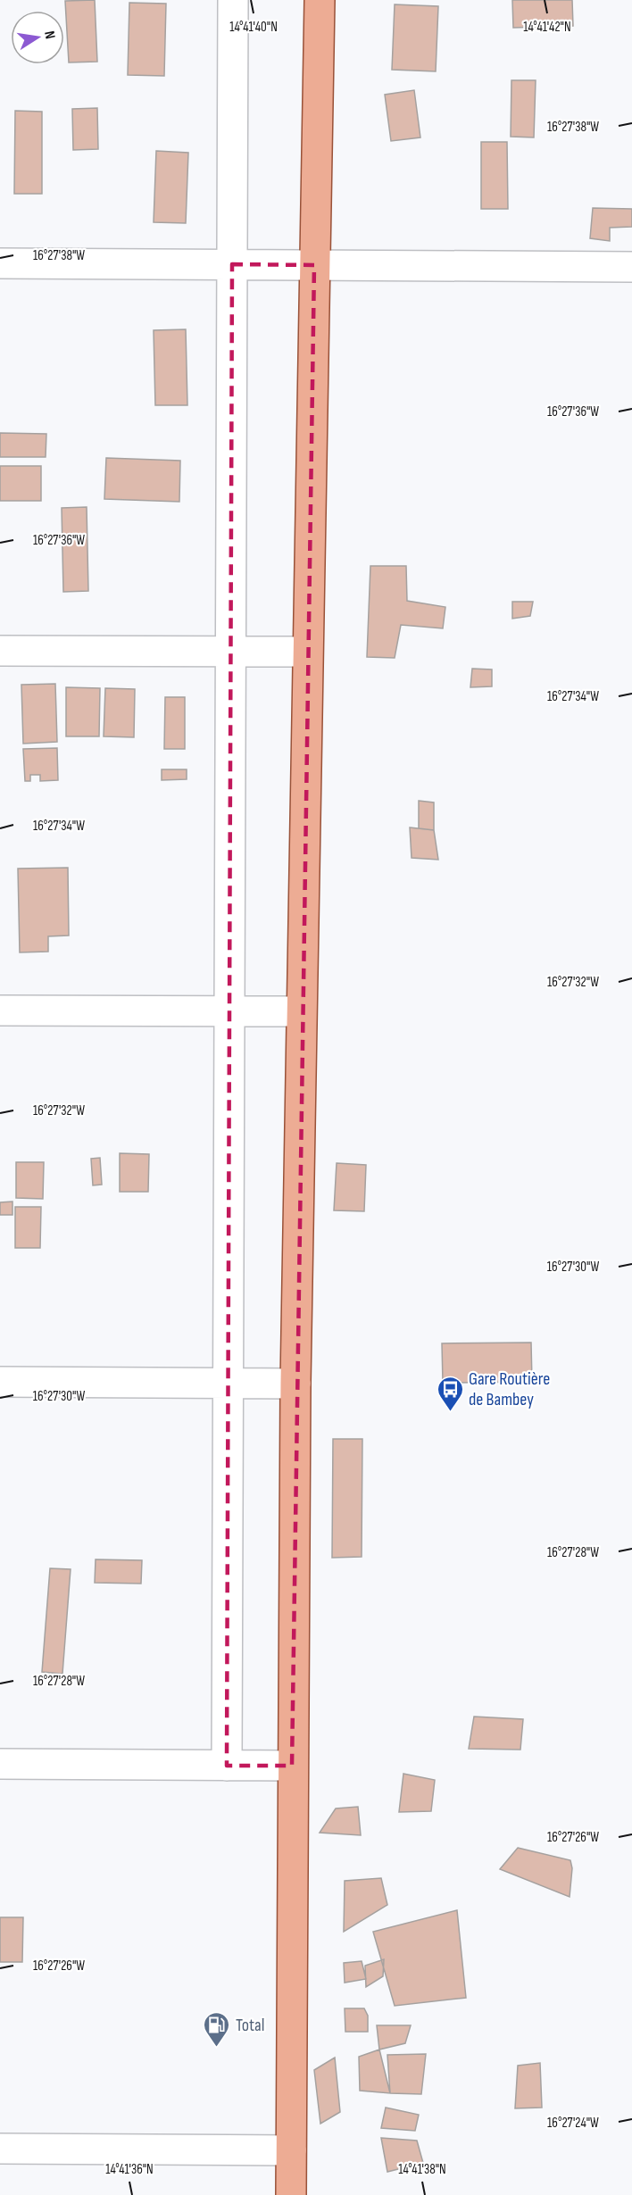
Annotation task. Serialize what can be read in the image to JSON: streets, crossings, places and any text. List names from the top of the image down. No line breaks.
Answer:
{"places":{"bus stop":["Gare Routière de Bambey"],"fuel station":["Total"]},"north":"right","coordinates":["14°41'40\"N","14°41'42\"N","16°27'38\"W","16°27'36\"W","16°27'34\"W","16°27'32\"W","16°27'30\"W","16°27'28\"W","16°27'26\"W","16°27'24\"W","14°41'36\"N","14°41'38\"N"]}
